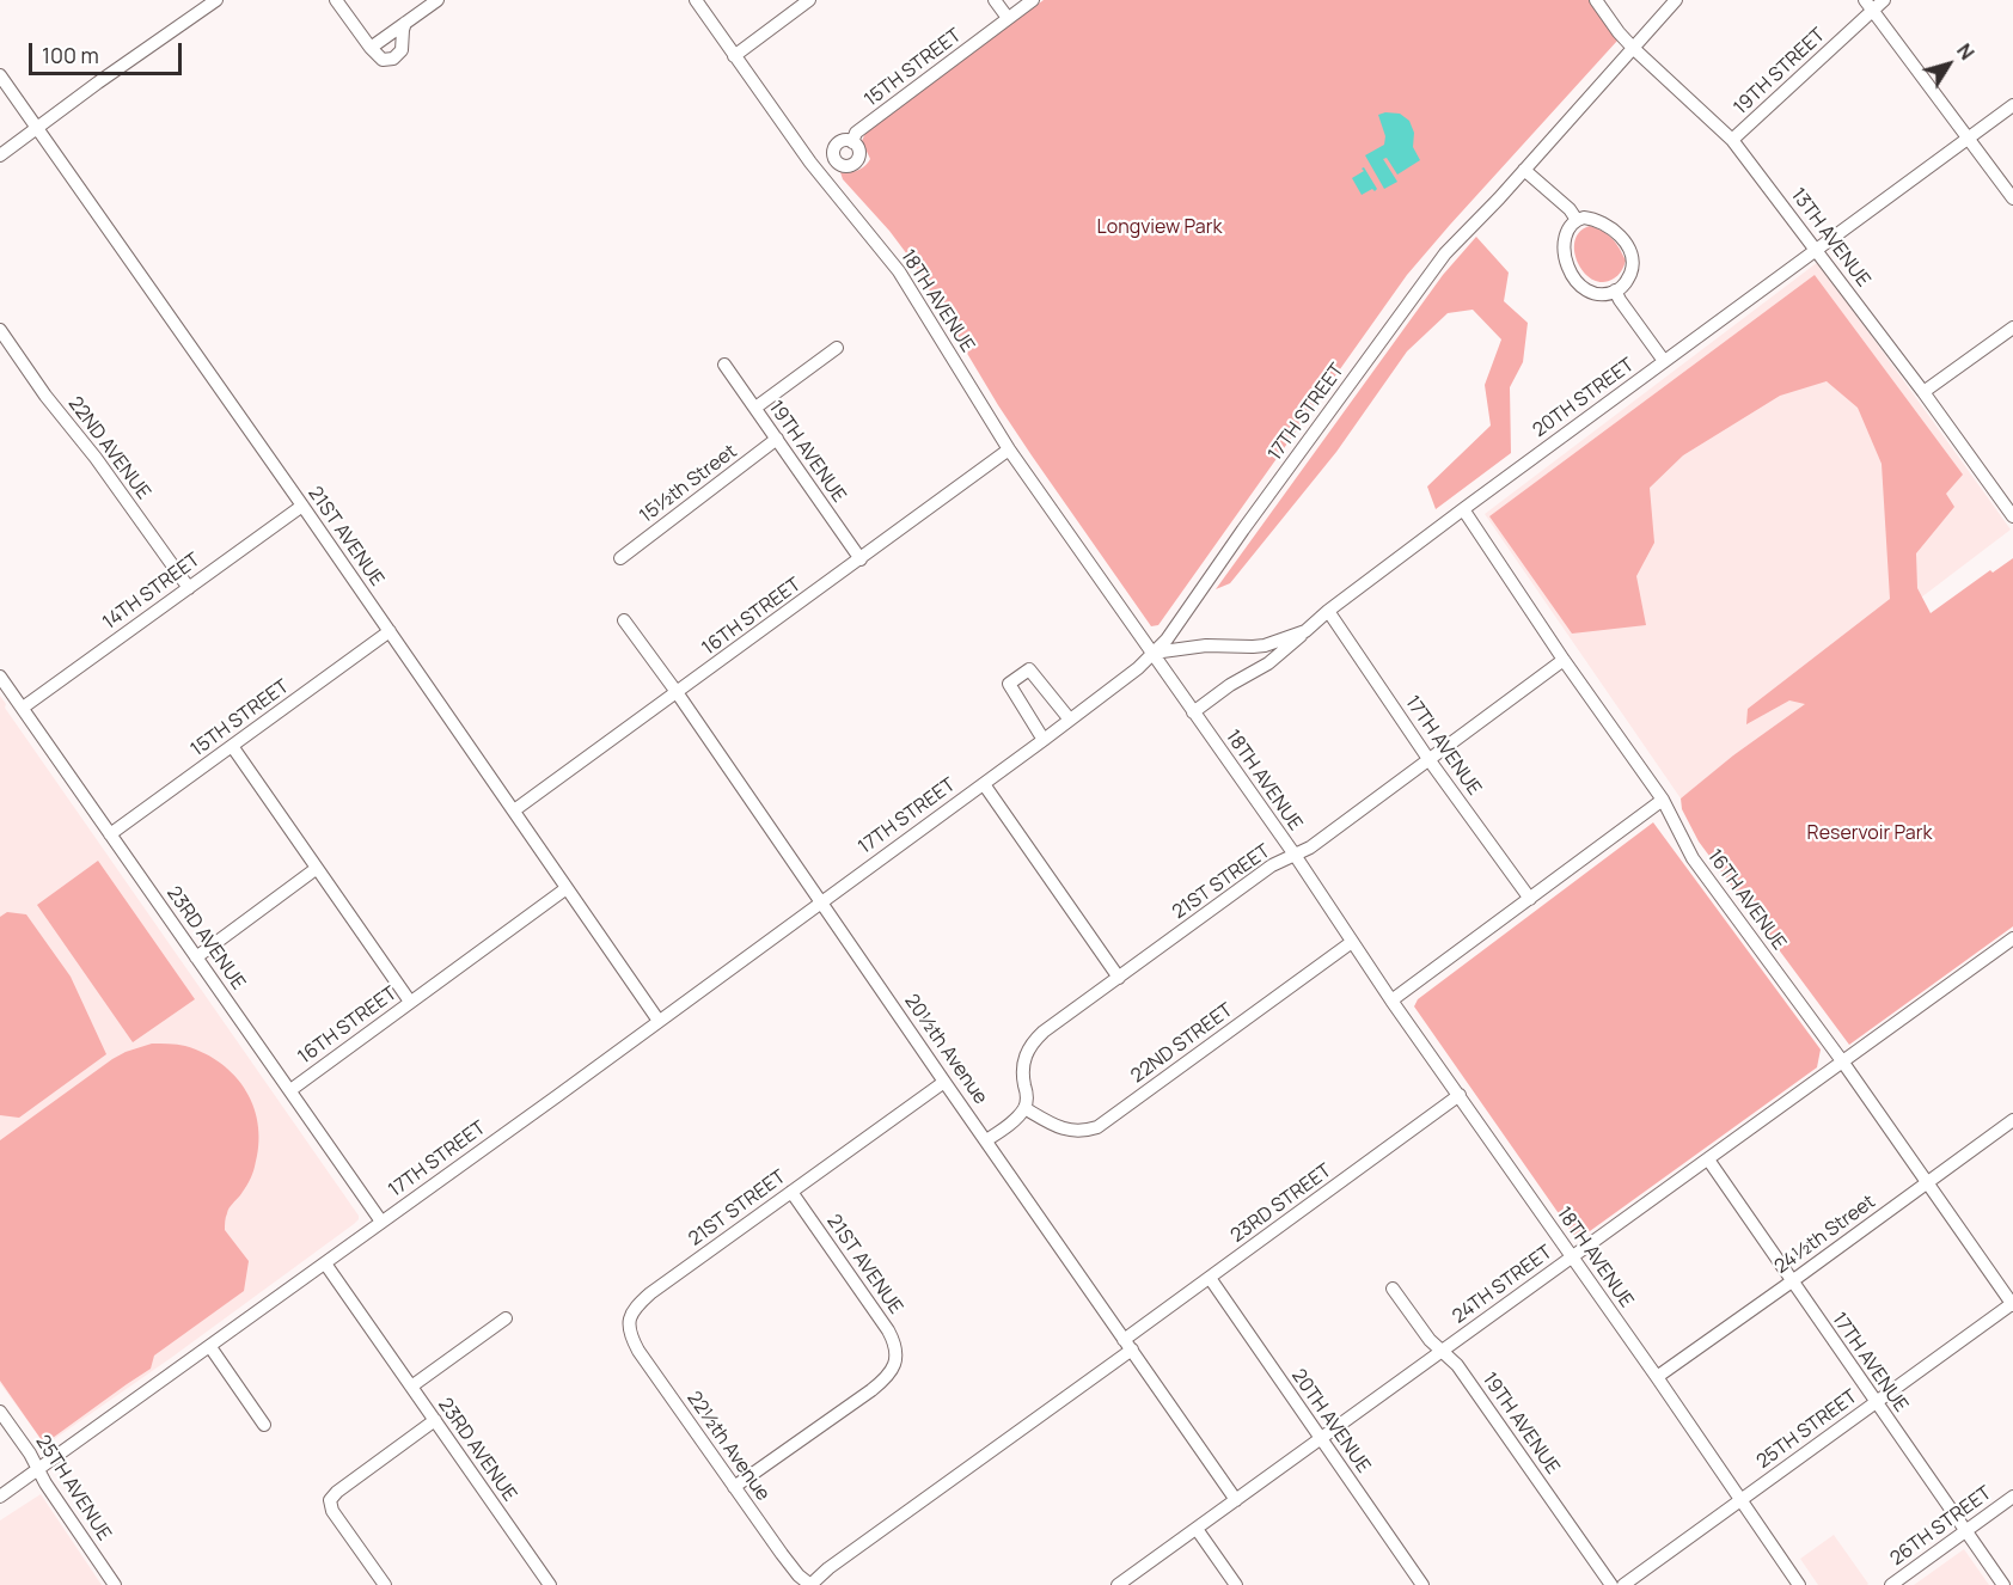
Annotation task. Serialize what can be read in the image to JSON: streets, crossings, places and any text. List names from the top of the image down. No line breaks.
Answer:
{"streets":{"street":["15TH STREET","19TH STREET","13TH AVENUE","18TH AVENUE","20TH STREET","17TH STREET","22ND AVENUE","19TH AVENUE","15½th Street","21ST AVENUE","14TH STREET","16TH STREET","17TH AVENUE","21ST STREET","16TH AVENUE","23RD AVENUE","22ND STREET","20½th Avenue","23RD STREET","24½th Street","24TH STREET","20TH AVENUE","25TH STREET","22½th Avenue","25TH AVENUE","26TH STREET"]},"crossings":[["15TH STREET","21ST AVENUE"],["15TH STREET","23RD AVENUE"],["19TH STREET","13TH AVENUE"],["13TH AVENUE","20TH STREET"],["13TH AVENUE","17TH STREET"],["18TH AVENUE","20TH STREET"],["18TH AVENUE","17TH STREET"],["18TH AVENUE","16TH STREET"],["18TH AVENUE","21ST STREET"],["18TH AVENUE","22ND STREET"],["18TH AVENUE","23RD STREET"],["18TH AVENUE","24½th Street"],["18TH AVENUE","24TH STREET"],["18TH AVENUE","25TH STREET"],["20TH STREET","17TH STREET"],["20TH STREET","17TH AVENUE"],["20TH STREET","16TH AVENUE"],["17TH STREET","21ST AVENUE"],["17TH STREET","23RD AVENUE"],["17TH STREET","20½th Avenue"],["17TH STREET","25TH AVENUE"],["22ND AVENUE","14TH STREET"],["19TH AVENUE","15½th Street"],["19TH AVENUE","16TH STREET"],["19TH AVENUE","24TH STREET"],["21ST AVENUE","14TH STREET"],["21ST AVENUE","16TH STREET"],["21ST AVENUE","21ST STREET"],["21ST AVENUE","22½th Avenue"],["14TH STREET","23RD AVENUE"],["16TH STREET","23RD AVENUE"],["16TH STREET","20½th Avenue"],["17TH AVENUE","21ST STREET"],["17TH AVENUE","24½th Street"],["17TH AVENUE","24TH STREET"],["17TH AVENUE","25TH STREET"],["17TH AVENUE","26TH STREET"],["21ST STREET","16TH AVENUE"],["21ST STREET","22ND STREET"],["21ST STREET","20½th Avenue"],["21ST STREET","22½th Avenue"],["16TH AVENUE","24½th Street"],["16TH AVENUE","24TH STREET"],["16TH AVENUE","25TH STREET"],["20½th Avenue","23RD STREET"],["20½th Avenue","24TH STREET"],["23RD STREET","20TH AVENUE"],["23RD STREET","22½th Avenue"],["24TH STREET","20TH AVENUE"]],"parks":["Longview Park","Reservoir Park"],"scale_bar":"100 m","north":"top right"}
